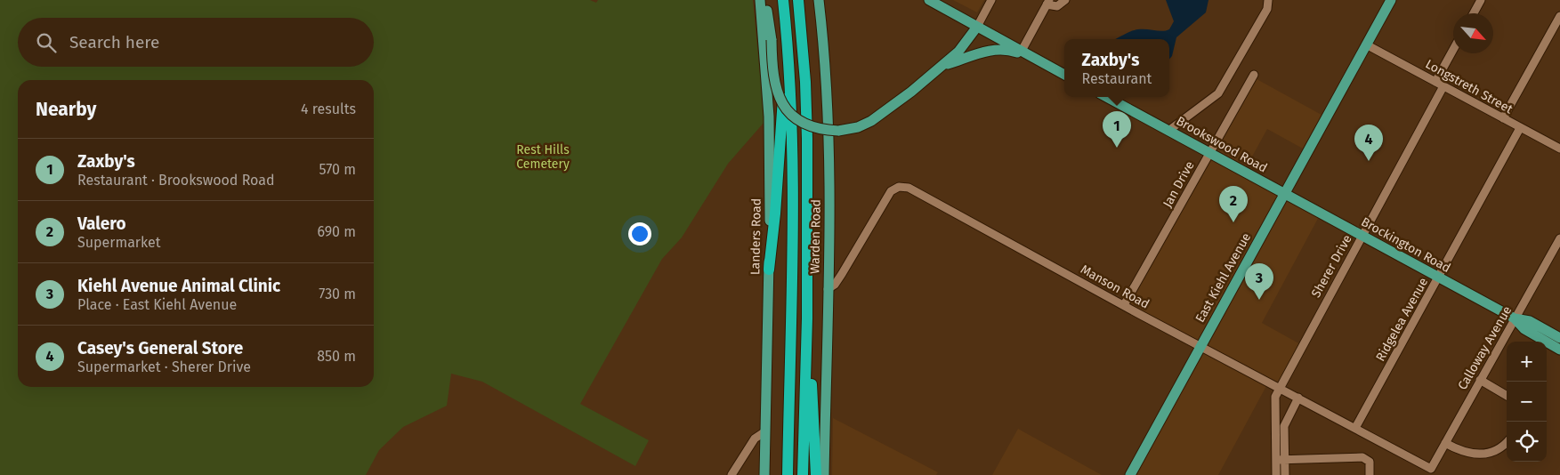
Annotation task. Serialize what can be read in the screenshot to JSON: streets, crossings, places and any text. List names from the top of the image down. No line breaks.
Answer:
{"streets":{"main road":["Brookswood Road","Landers Road","Warden Road","Brockington Road","East Kiehl Avenue"],"street":["Longstreth Street","Jan Drive","Sherer Drive","Manson Road","Ridgelea Avenue","Calloway Avenue"]},"crossings":[["Longstreth Street","Sherer Drive"],["Longstreth Street","East Kiehl Avenue"],["Longstreth Street","Ridgelea Avenue"],["Brookswood Road","Jan Drive"],["Brookswood Road","Brockington Road"],["Brookswood Road","East Kiehl Avenue"],["Jan Drive","Manson Road"],["Warden Road","Manson Road"],["Brockington Road","Sherer Drive"],["Brockington Road","East Kiehl Avenue"],["Brockington Road","Ridgelea Avenue"],["Brockington Road","Calloway Avenue"],["Sherer Drive","Manson Road"],["East Kiehl Avenue","Manson Road"],["Manson Road","Ridgelea Avenue"],["Manson Road","Calloway Avenue"]],"parks":["Rest Hills Cemetery"],"north":"bottom right","page":{"search":"Search here","popup":["Zaxby's","Restaurant"],"heading":["Nearby","4 results"],"pins":["1","4","2","3"],"list":[{"mark":"1","name":"Zaxby's","note":"Restaurant · Brookswood Road","value":"570 m"},{"mark":"2","name":"Valero","note":"Supermarket","value":"690 m"},{"mark":"3","name":"Kiehl Avenue Animal Clinic","note":"Place · East Kiehl Avenue","value":"730 m"},{"mark":"4","name":"Casey's General Store","note":"Supermarket · Sherer Drive","value":"850 m"}],"map_buttons":["+","−"]}}
